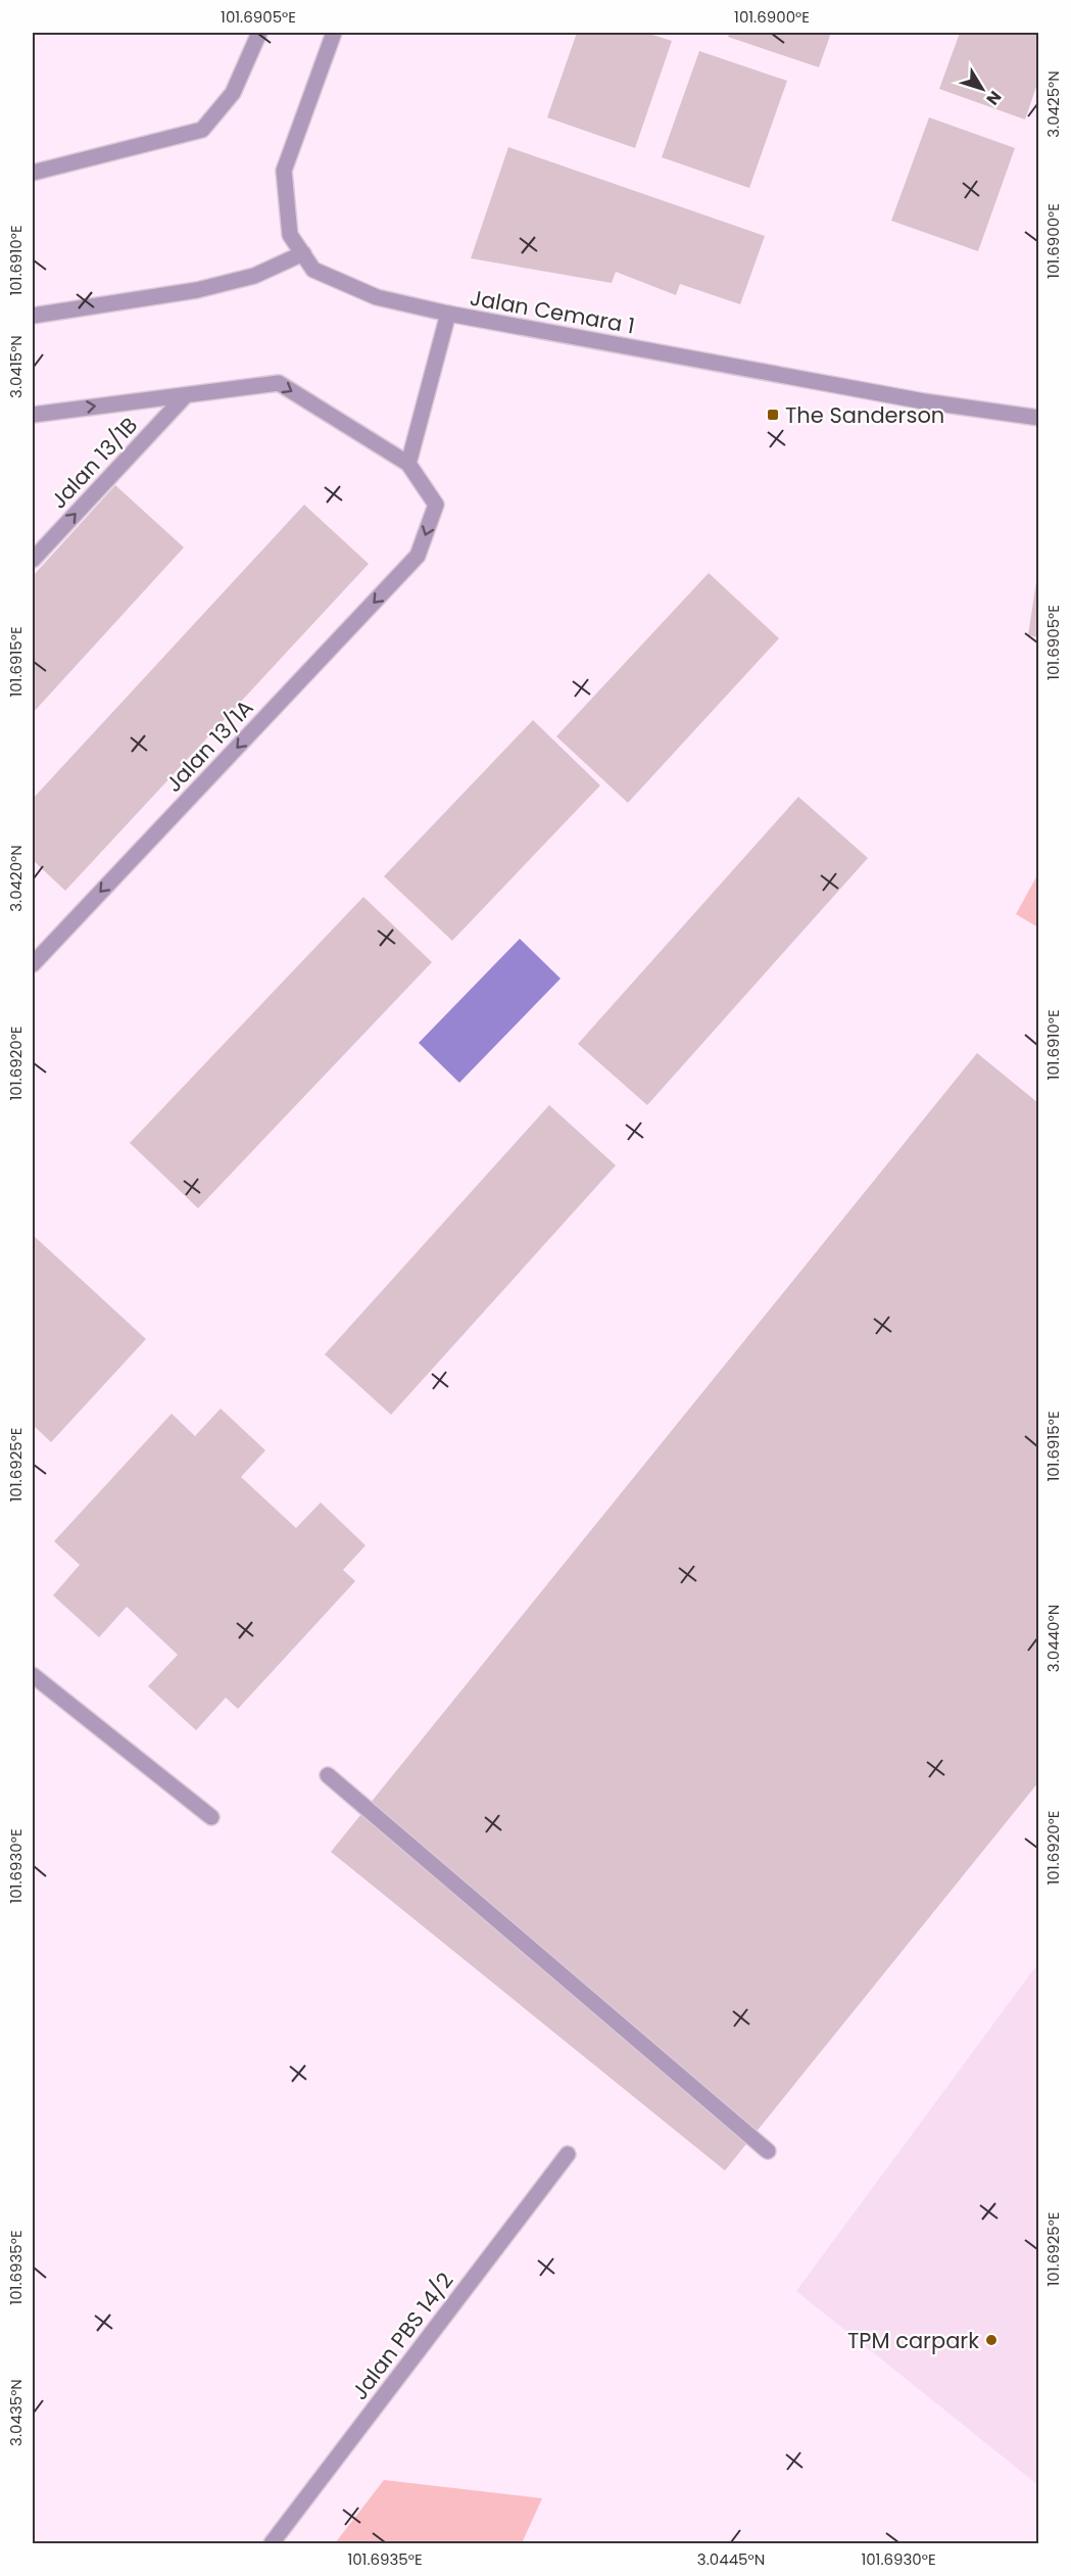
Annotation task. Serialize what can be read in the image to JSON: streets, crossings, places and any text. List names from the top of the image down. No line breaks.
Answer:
{"streets":{"street":["Jalan Cemara 1","Jalan 13/1B","Jalan 13/1A","Jalan PBS 14/2"]},"one_way":["Jalan 13/1B","Jalan 13/1A"],"places":{"transit":["The Sanderson"],"other":["TPM carpark"]},"north":"bottom right","coordinates":["101.6905°E","101.6900°E","3.0425°N","101.6910°E","3.0415°N","101.6915°E","3.0420°N","101.6920°E","101.6925°E","3.0440°N","101.6930°E","101.6935°E","3.0435°N","3.0445°N"]}
